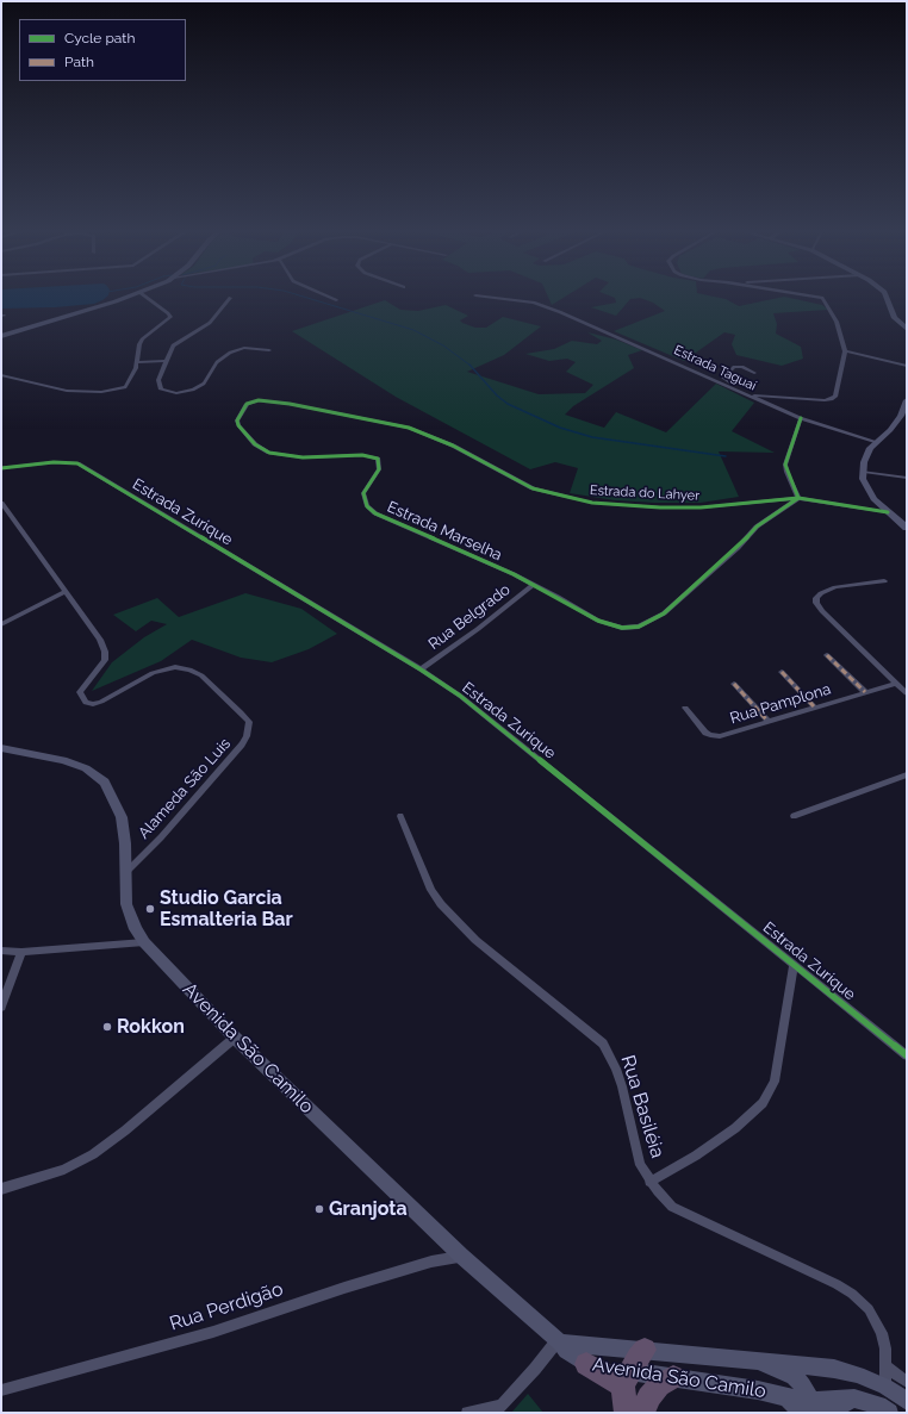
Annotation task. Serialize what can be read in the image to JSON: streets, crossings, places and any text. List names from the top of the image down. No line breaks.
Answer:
{"streets":{"main road":["Avenida São Camilo"],"street":["Estrada Taguaí","Estrada do Lahyer","Estrada Zurique","Estrada Marselha","Rua Belgrado","Rua Pamplona","Alameda São Luis","Rua Basiléia","Rua Perdigão"]},"crossings":[["Estrada do Lahyer","Estrada Marselha"],["Estrada Zurique","Rua Belgrado"],["Estrada Zurique","Rua Basiléia"],["Estrada Marselha","Rua Belgrado"],["Alameda São Luis","Avenida São Camilo"],["Avenida São Camilo","Rua Basiléia"],["Avenida São Camilo","Rua Perdigão"]],"places":["Studio Garcia Esmalteria Bar","Rokkon","Granjota"],"legend":["Cycle path","Path"]}
